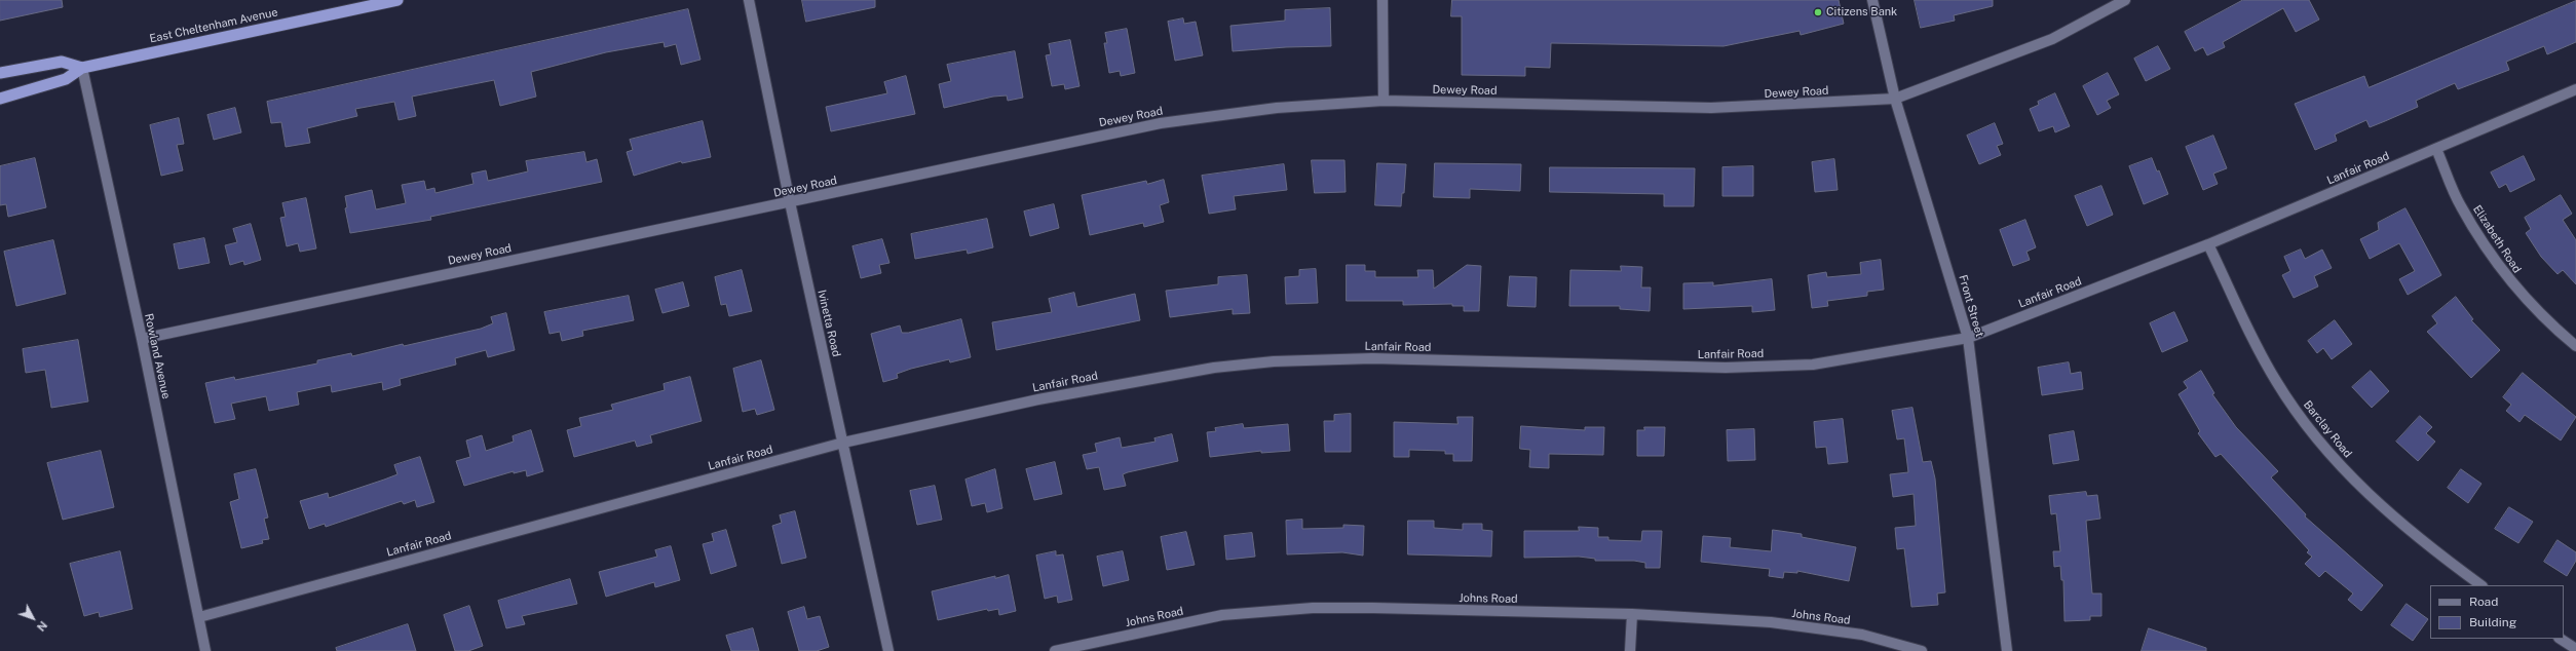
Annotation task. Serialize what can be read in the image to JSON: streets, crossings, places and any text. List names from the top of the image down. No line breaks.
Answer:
{"streets":{"highway":["East Cheltenham Avenue"],"street":["Dewey Road","Lanfair Road","Elizabeth Road","Front Street","Ivinetta Road","Rowland Avenue","Barclay Road","Johns Road"]},"crossings":[["East Cheltenham Avenue","Rowland Avenue"],["Dewey Road","Front Street"],["Dewey Road","Ivinetta Road"],["Dewey Road","Rowland Avenue"],["Lanfair Road","Elizabeth Road"],["Lanfair Road","Front Street"],["Lanfair Road","Ivinetta Road"],["Lanfair Road","Rowland Avenue"],["Lanfair Road","Barclay Road"]],"places":["Citizens Bank"],"legend":["Road","Building"],"north":"bottom right"}
